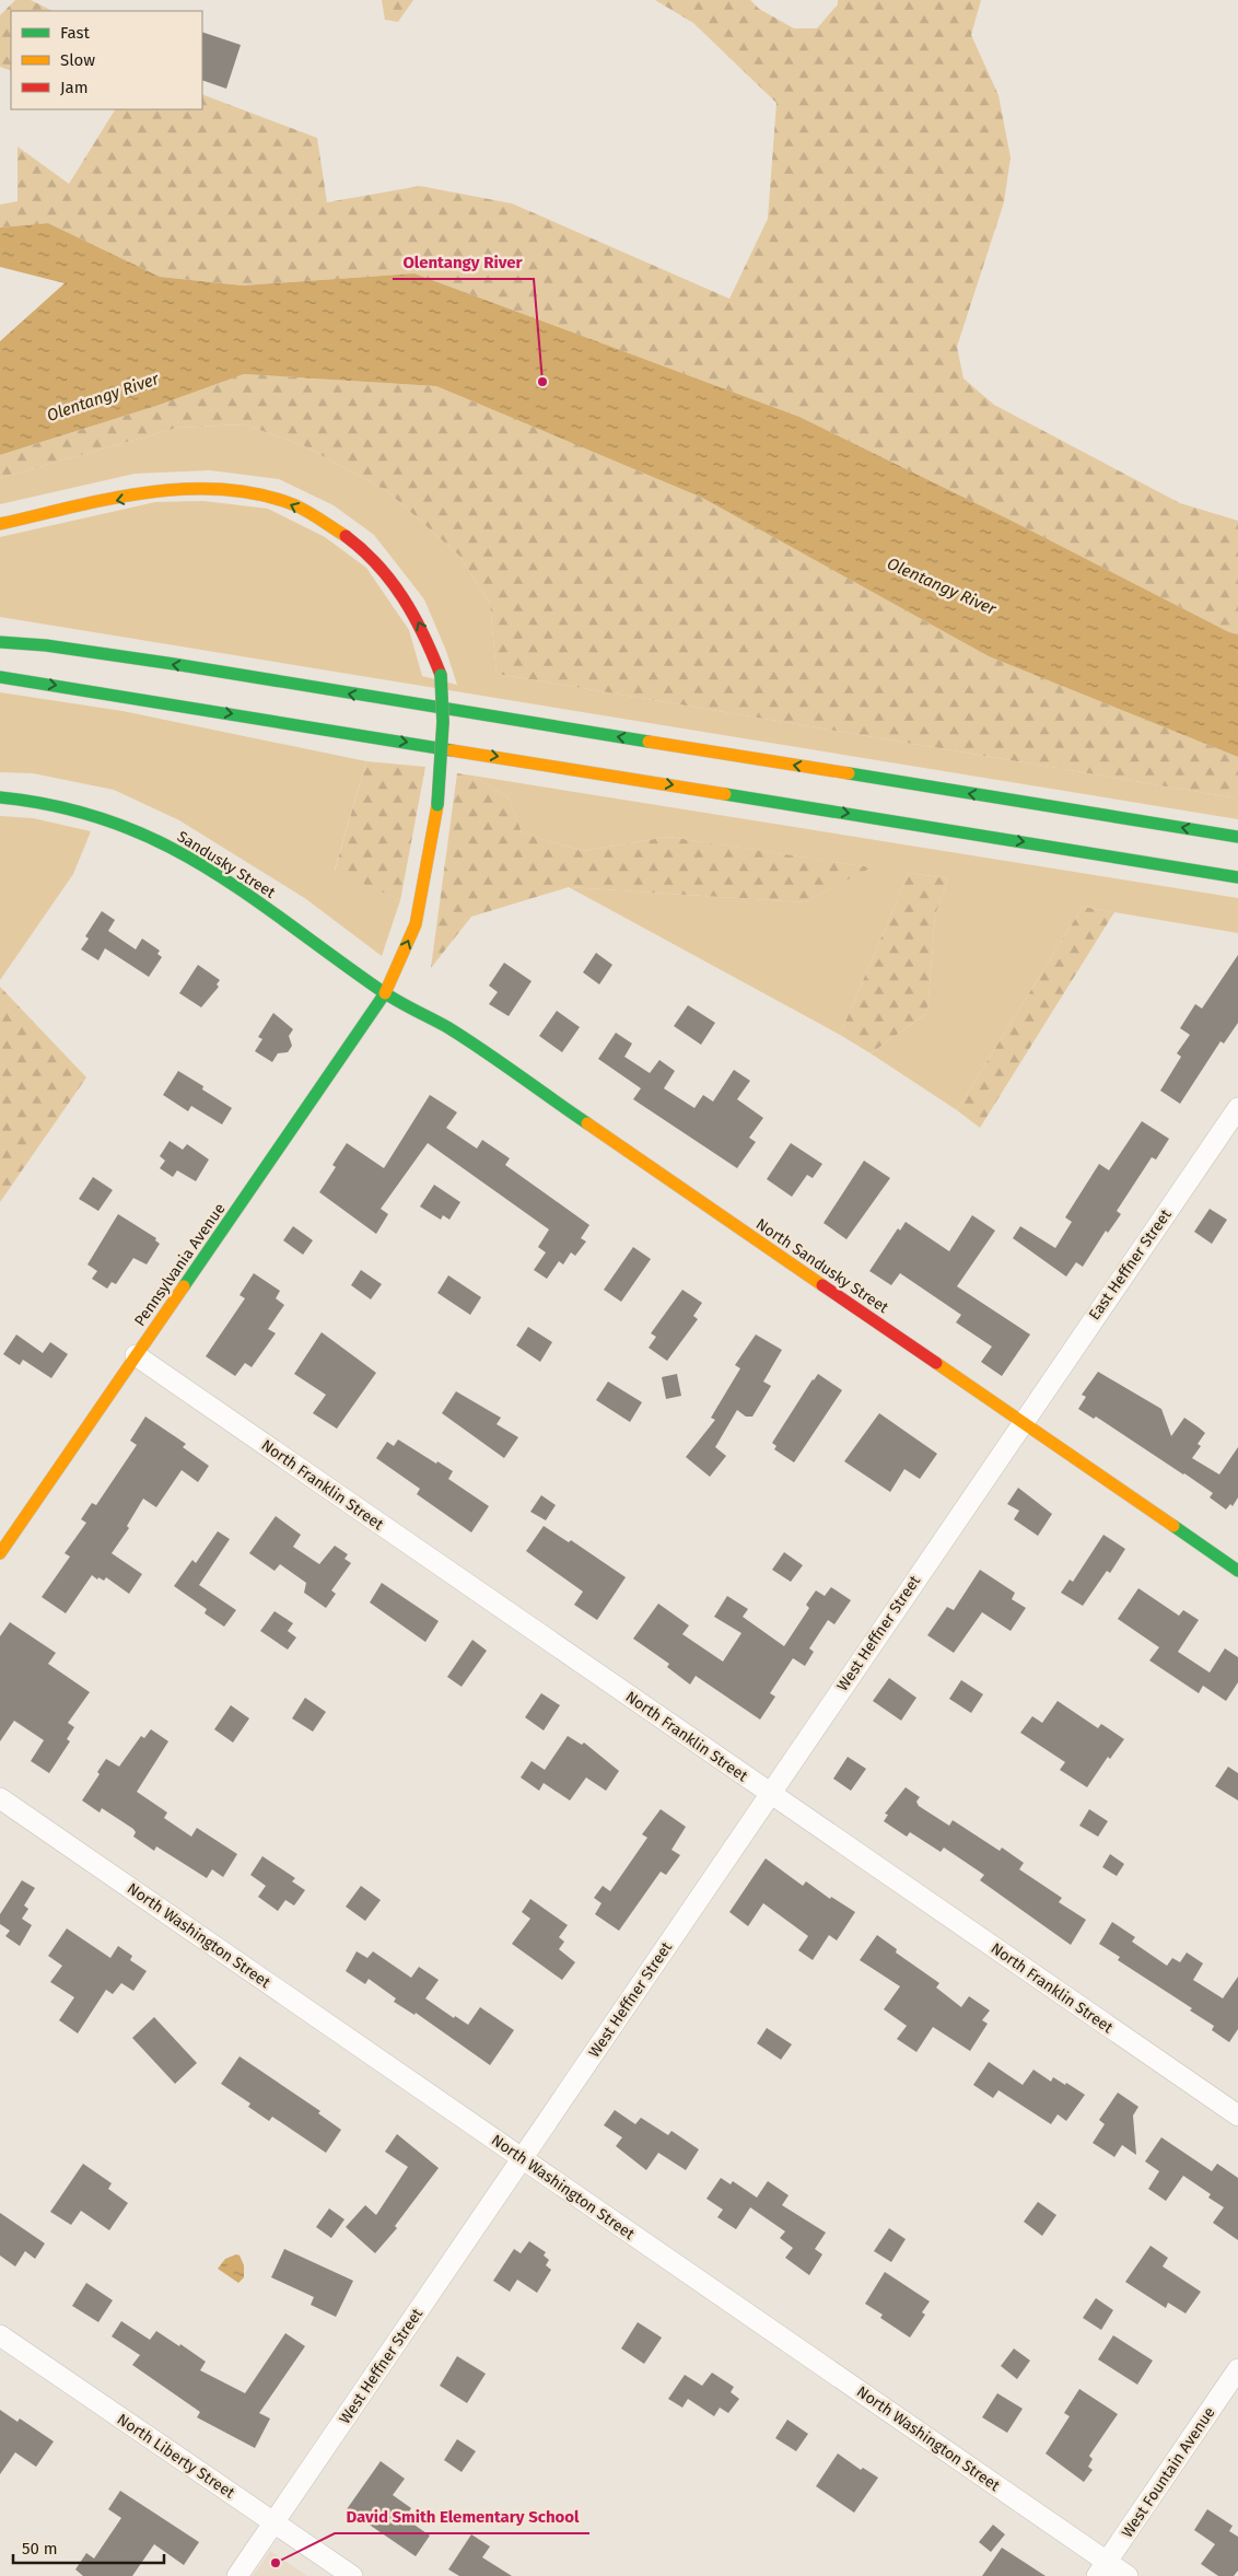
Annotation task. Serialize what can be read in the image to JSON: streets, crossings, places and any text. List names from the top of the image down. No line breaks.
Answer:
{"streets":{"main road":["Sandusky Street","Pennsylvania Avenue","North Sandusky Street"],"street":["East Heffner Street","North Franklin Street","West Heffner Street","North Washington Street","North Liberty Street","West Fountain Avenue"]},"crossings":[["Sandusky Street","Pennsylvania Avenue"],["Sandusky Street","North Sandusky Street"],["Pennsylvania Avenue","North Sandusky Street"],["Pennsylvania Avenue","North Franklin Street"],["East Heffner Street","North Sandusky Street"],["East Heffner Street","West Heffner Street"],["North Sandusky Street","West Heffner Street"],["North Franklin Street","West Heffner Street"],["West Heffner Street","North Washington Street"],["West Heffner Street","North Liberty Street"],["North Washington Street","West Fountain Avenue"]],"water":["Olentangy River"],"places":["Olentangy River","David Smith Elementary School"],"legend":["Fast","Slow","Jam"],"scale_bar":"50 m"}
